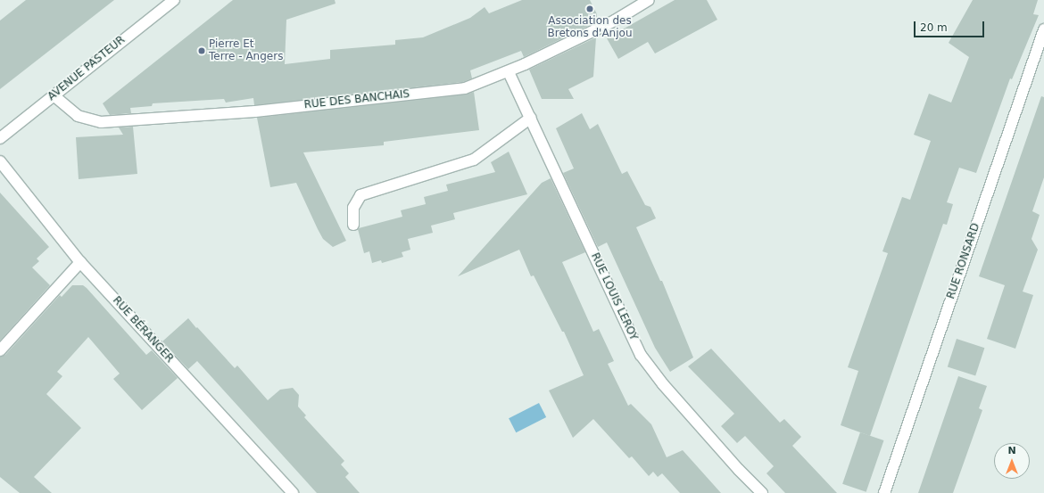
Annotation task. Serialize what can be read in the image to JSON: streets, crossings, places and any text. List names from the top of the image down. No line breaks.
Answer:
{"streets":{"street":["AVENUE PASTEUR","RUE DES BANCHAIS","RUE RONSARD","RUE LOUIS LEROY","RUE BÉRANGER"]},"crossings":[["AVENUE PASTEUR","RUE DES BANCHAIS"],["RUE DES BANCHAIS","RUE LOUIS LEROY"]],"places":["Association des Bretons d'Anjou","Pierre Et Terre - Angers"],"scale_bar":"20 m","north":"top"}
